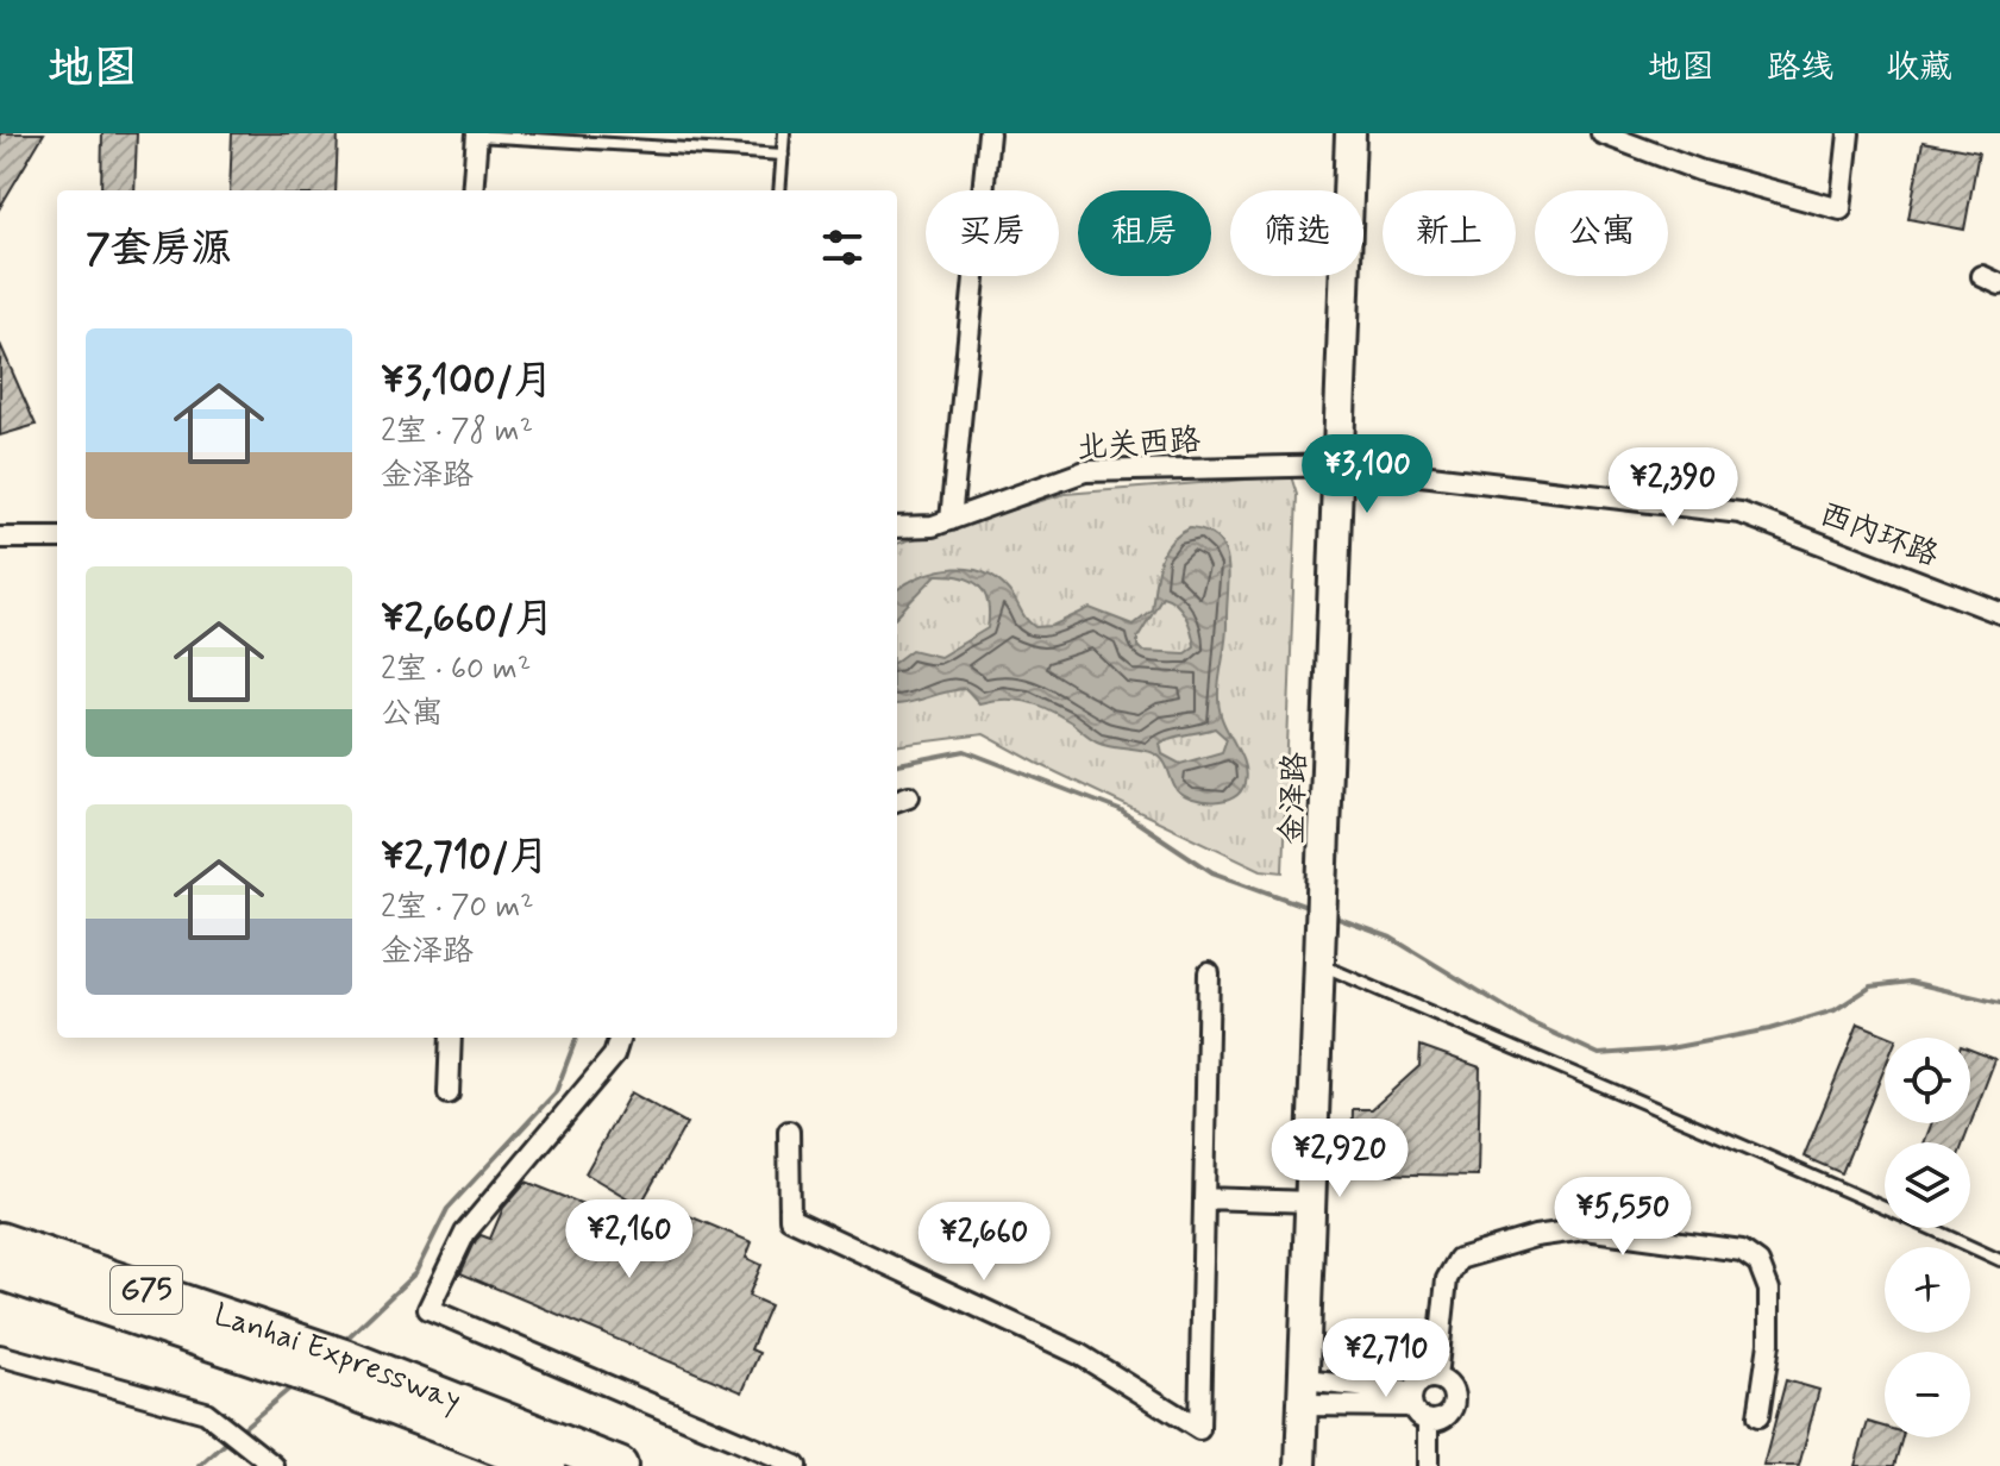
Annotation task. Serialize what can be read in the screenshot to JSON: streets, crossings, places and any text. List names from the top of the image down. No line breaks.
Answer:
{"streets":{"highway":["G75","Lanhai Expressway"],"main road":["金泽路"],"street":["北关西路","西内环路"]},"crossings":[["北关西路","西内环路"],["北关西路","金泽路"],["西内环路","金泽路"]],"page":{"header":"地图","nav":["地图","路线","收藏"],"chip":["买房","租房","筛选","新上","公寓"],"heading":"7套房源","list":[{"name":"¥3,100/月","note":"2室 · 78 m² · 金泽路"},{"name":"¥2,660/月","note":"2室 · 60 m² · 公寓"},{"name":"¥2,710/月","note":"2室 · 70 m² · 金泽路"}],"price":["¥3,100","¥2,390","¥2,920","¥5,550","¥2,160","¥2,660","¥2,710"],"map_buttons":["+","−"]}}
